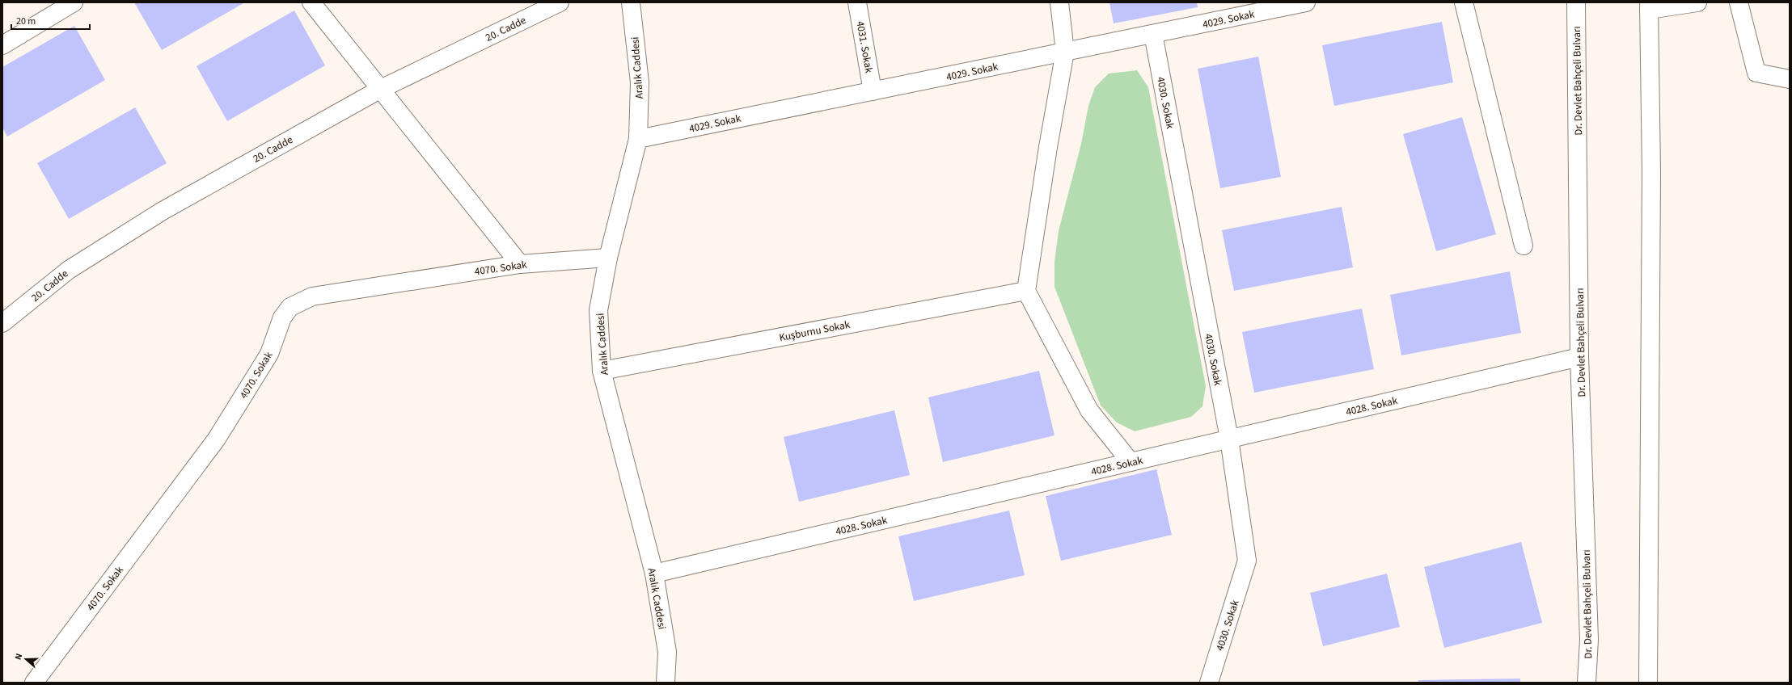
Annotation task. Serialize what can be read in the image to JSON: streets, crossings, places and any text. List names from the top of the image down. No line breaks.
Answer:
{"streets":{"street":["4029. Sokak","20. Cadde","4031. Sokak","Aralık Caddesi","Dr. Devlet Bahçeli Bulvarı","4030. Sokak","4070. Sokak","Kuşburnu Sokak","4028. Sokak"]},"crossings":[["4029. Sokak","4031. Sokak"],["4029. Sokak","Aralık Caddesi"],["4029. Sokak","4030. Sokak"],["Aralık Caddesi","4070. Sokak"],["Aralık Caddesi","Kuşburnu Sokak"],["Aralık Caddesi","4028. Sokak"],["Dr. Devlet Bahçeli Bulvarı","4028. Sokak"],["4030. Sokak","4028. Sokak"]],"scale_bar":"20 m","north":"left"}
